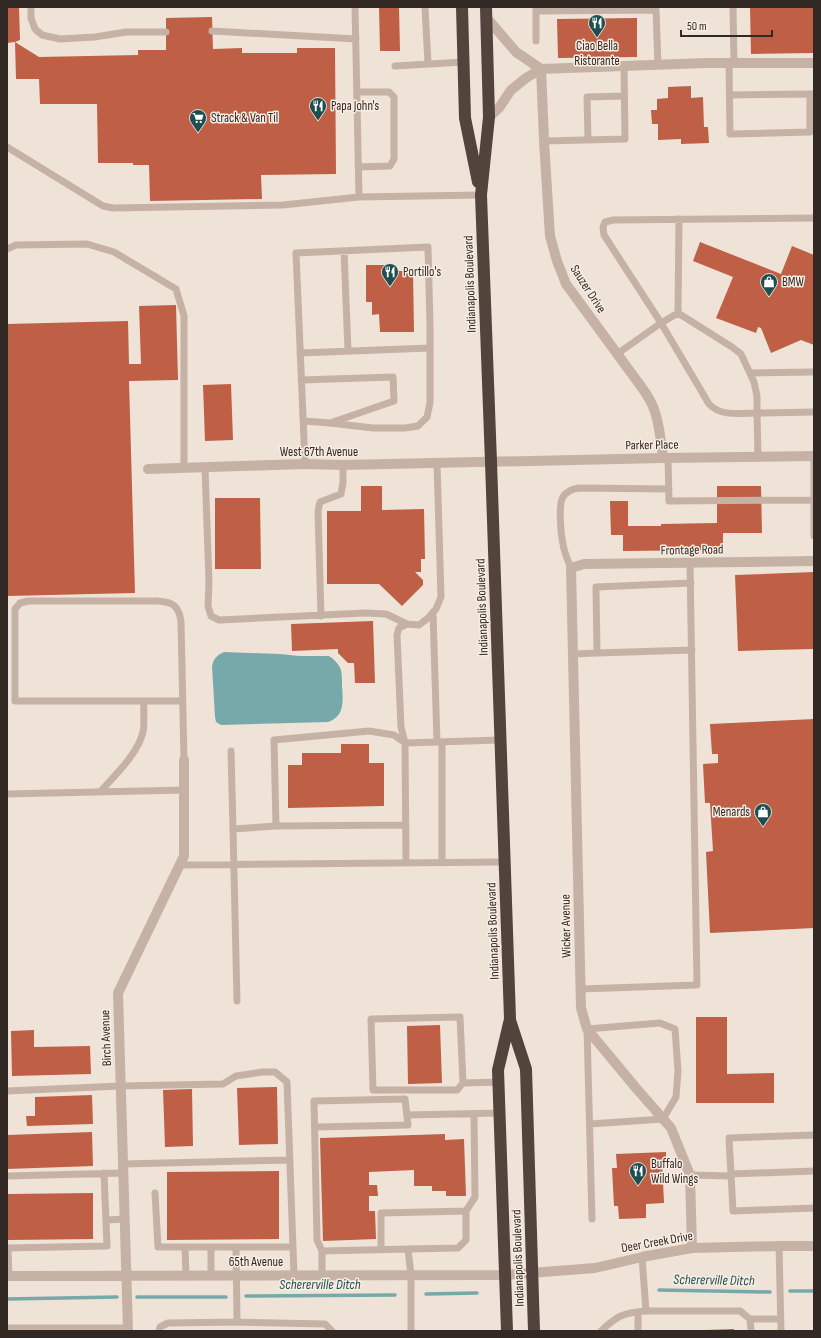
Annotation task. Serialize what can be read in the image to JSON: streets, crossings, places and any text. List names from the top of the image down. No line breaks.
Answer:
{"streets":{"highway":["Indianapolis Boulevard"],"street":["Sauzer Drive","Parker Place","West 67th Avenue","Frontage Road","Wicker Avenue","Birch Avenue","Deer Creek Drive","65th Avenue"]},"crossings":[["Indianapolis Boulevard","Parker Place"],["Indianapolis Boulevard","West 67th Avenue"],["Indianapolis Boulevard","Deer Creek Drive"],["Indianapolis Boulevard","65th Avenue"],["Sauzer Drive","Parker Place"],["Parker Place","West 67th Avenue"],["Frontage Road","Wicker Avenue"],["Wicker Avenue","Deer Creek Drive"],["Birch Avenue","65th Avenue"],["Deer Creek Drive","65th Avenue"]],"water":["Schererville Ditch"],"places":{"restaurant":["Ciao Bella Ristorante","Papa John's","Portillo's","Buffalo Wild Wings"],"supermarket":["Strack & Van Til"],"shop":["BMW","Menards"]},"scale_bar":"50 m"}
